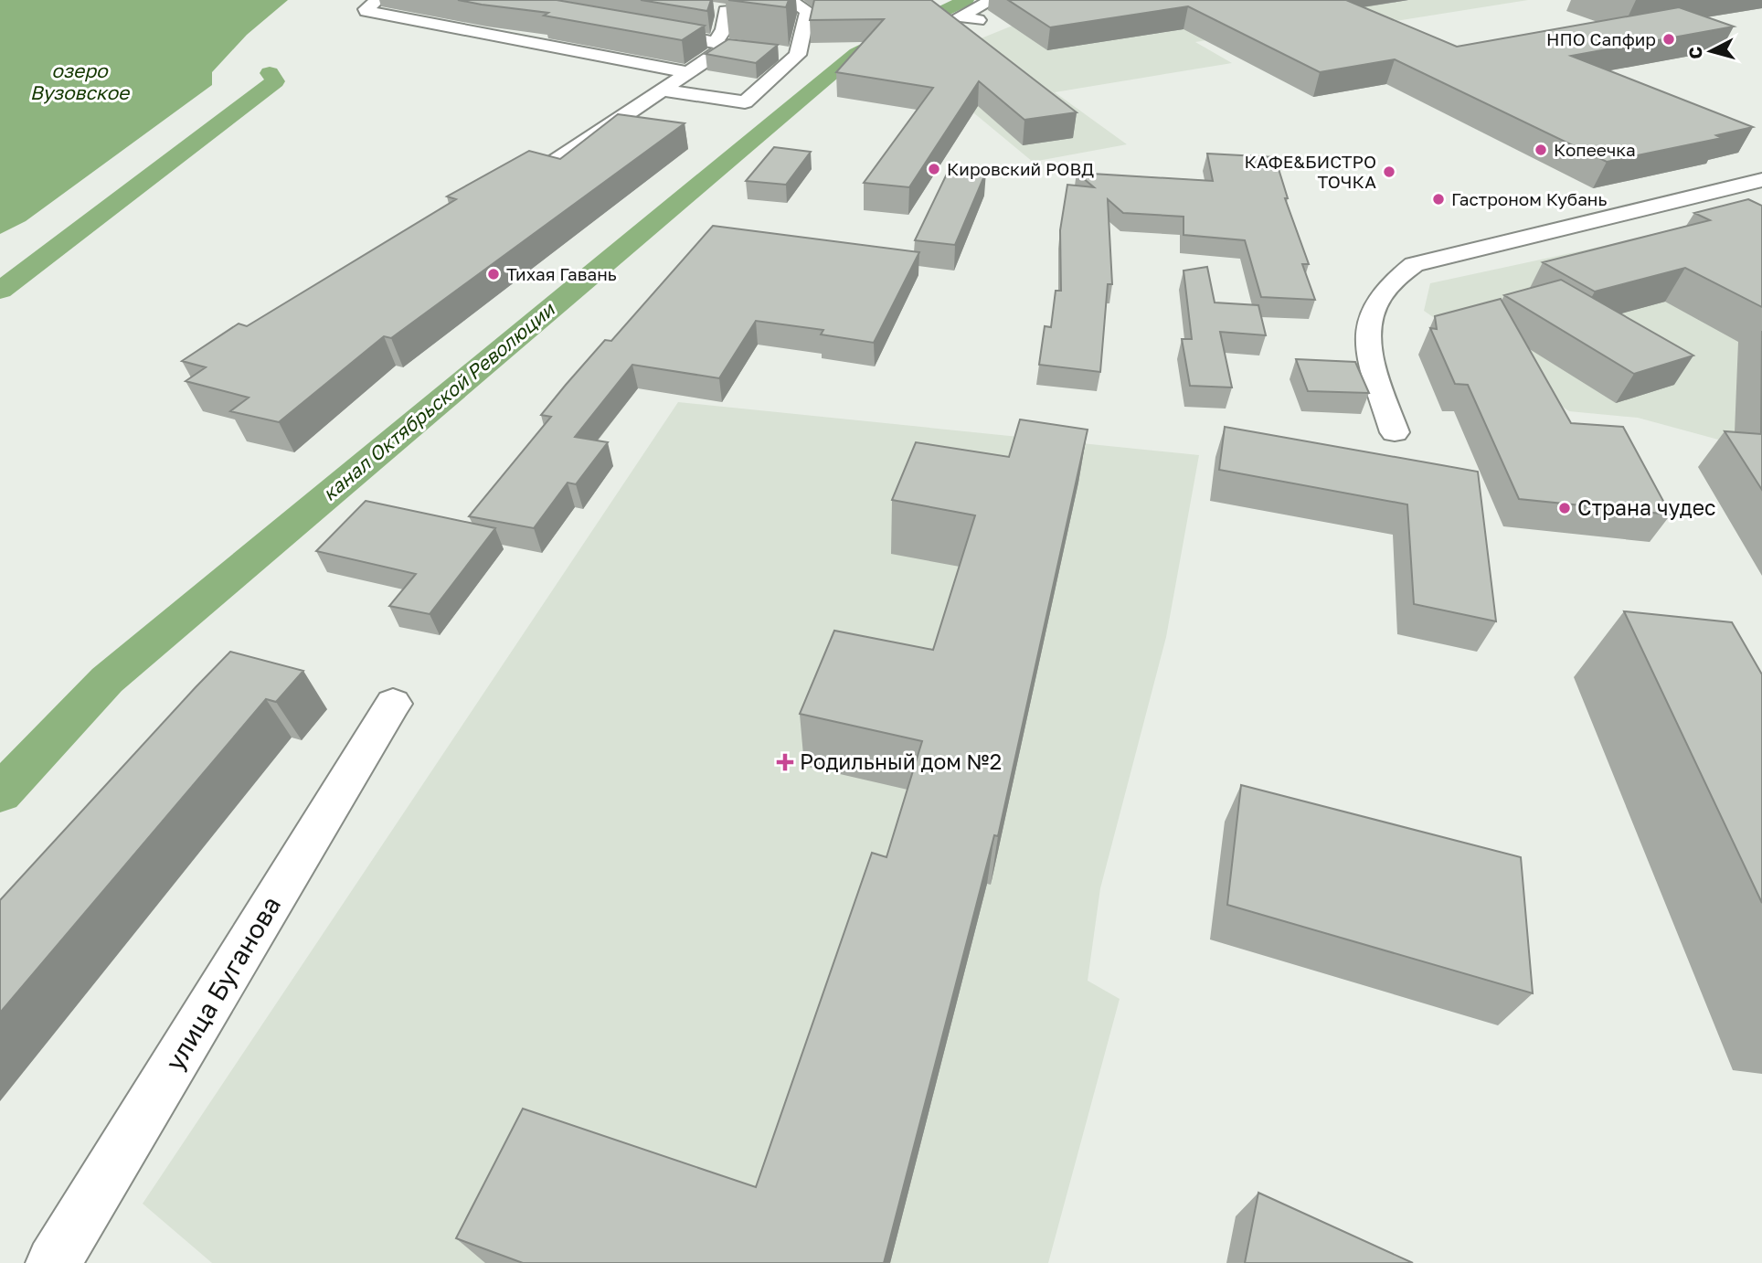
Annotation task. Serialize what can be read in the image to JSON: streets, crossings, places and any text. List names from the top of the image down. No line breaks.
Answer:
{"streets":{"street":["улица Буганова"]},"water":["озеро Вузовское","канал Октябрьской Революции"],"places":{"other":["НПО Сапфир","Копеечка","Кировский РОВД","КАФЕ&БИСТРО ТОЧКА","Гастроном Кубань","Тихая Гавань","Страна чудес"],"health":["Родильный дом №2"]},"north":"left"}
